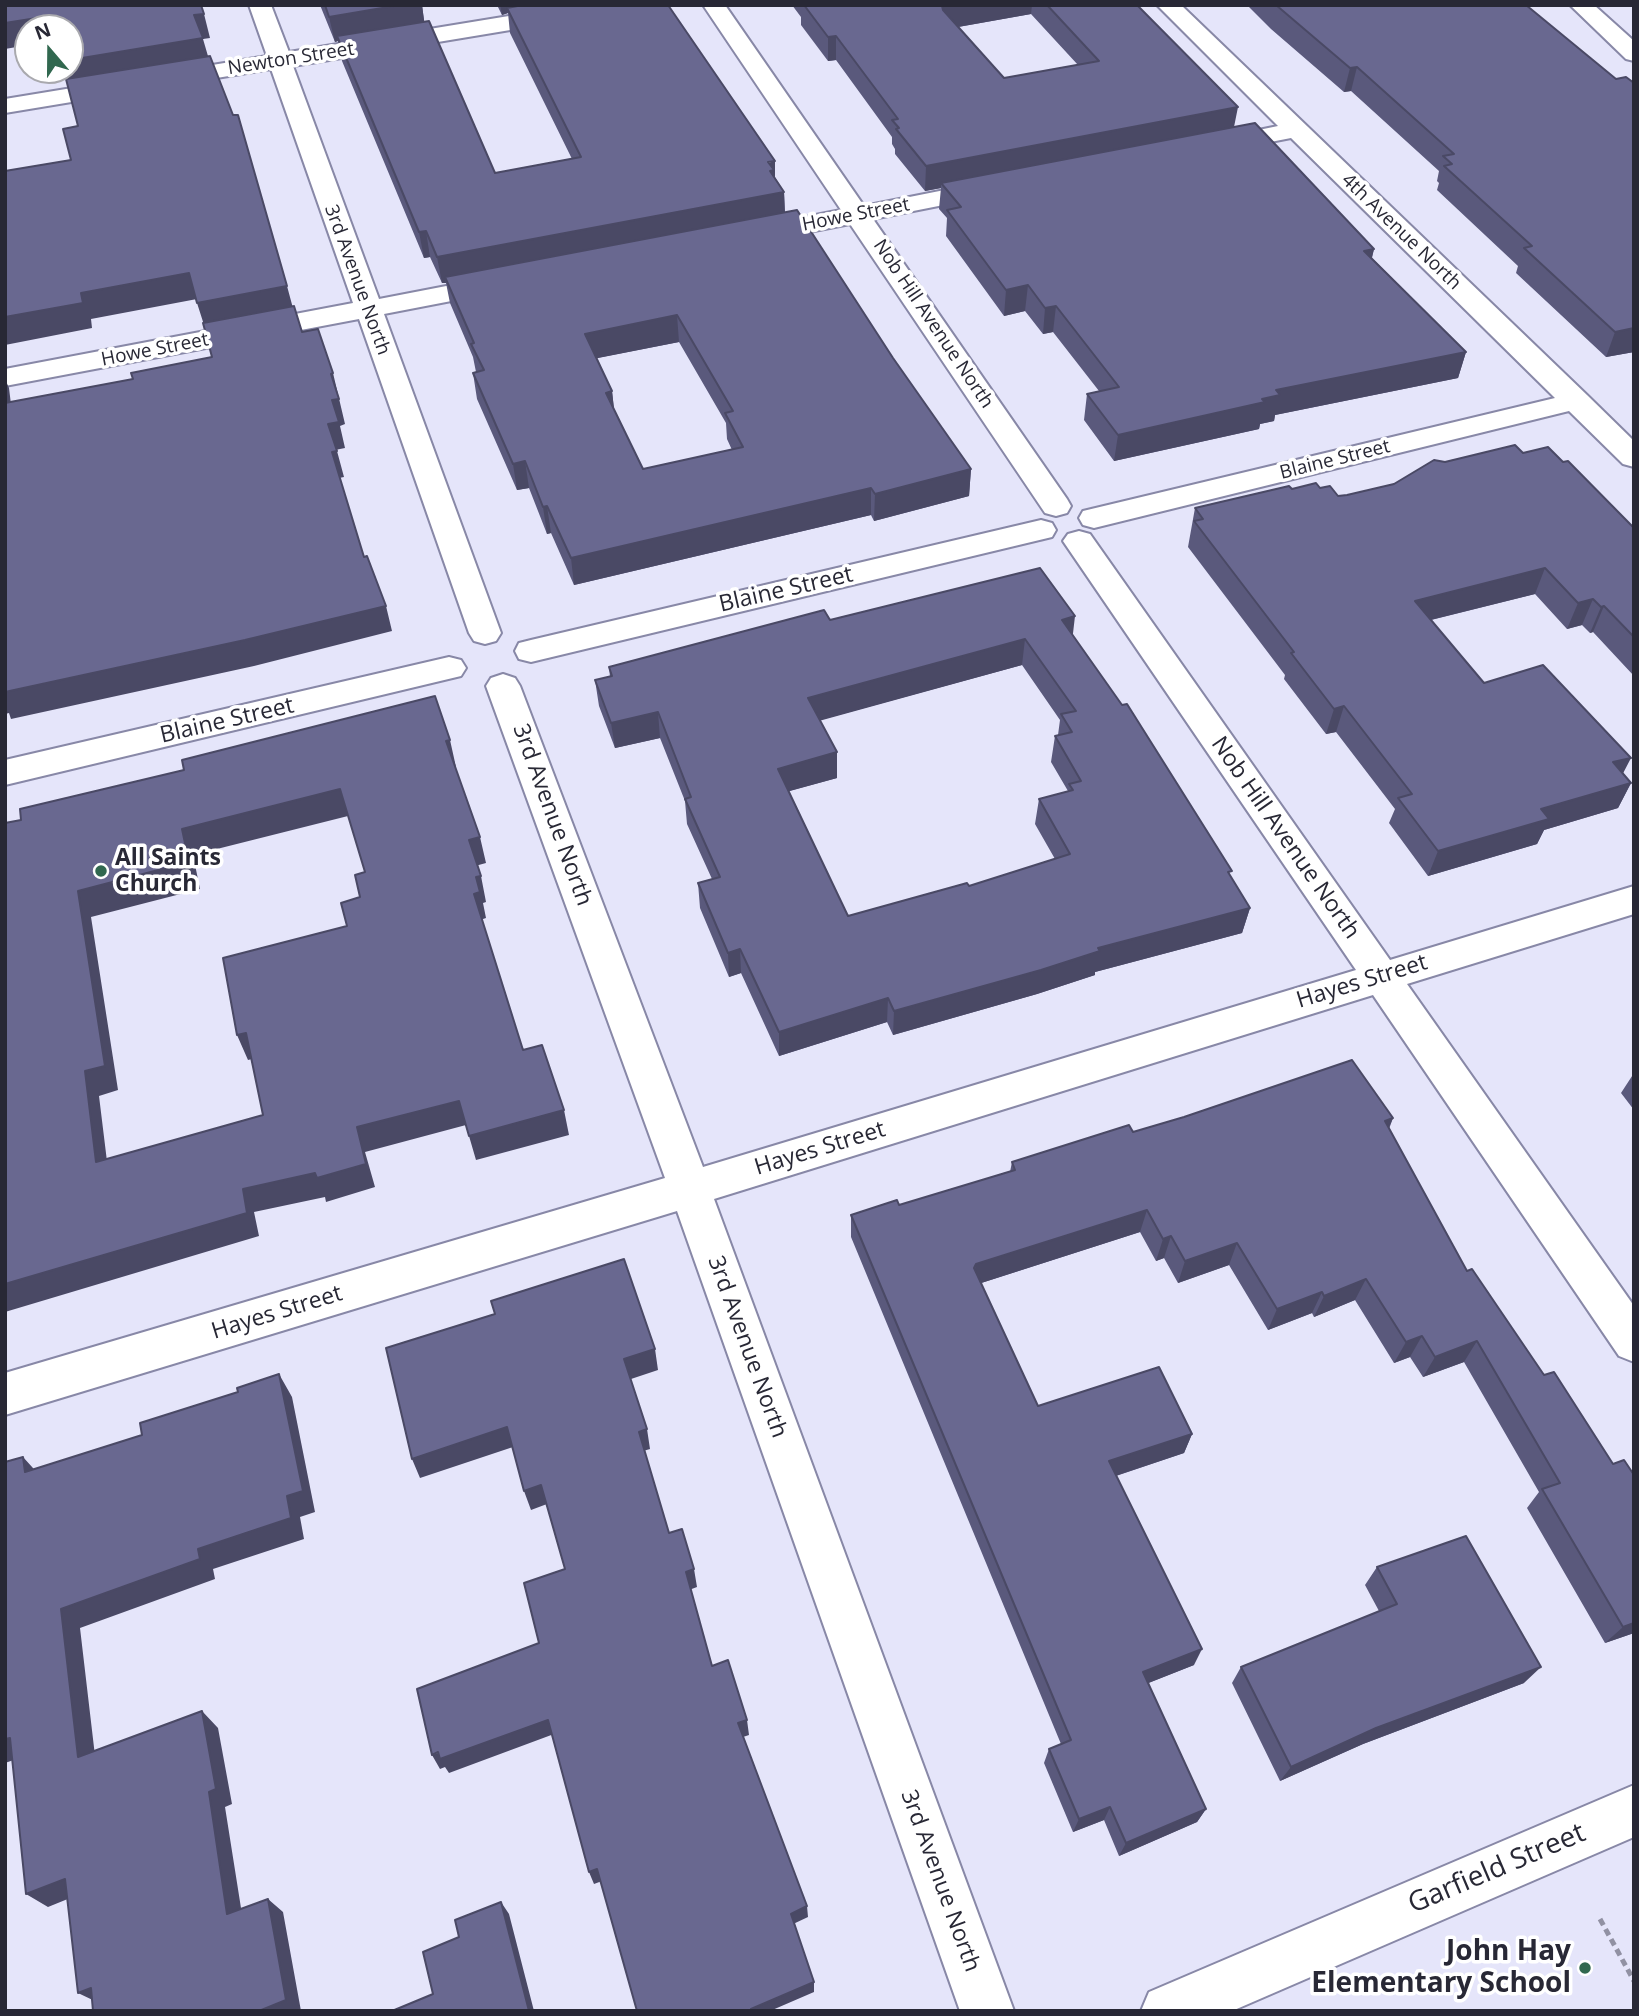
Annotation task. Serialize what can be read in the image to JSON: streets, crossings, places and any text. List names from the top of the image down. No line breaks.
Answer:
{"streets":{"street":["Newton Street","Howe Street","4th Avenue North","3rd Avenue North","Nob Hill Avenue North","Blaine Street","Hayes Street","Garfield Street"]},"crossings":[["Newton Street","3rd Avenue North"],["Howe Street","3rd Avenue North"],["Howe Street","Nob Hill Avenue North"],["4th Avenue North","Blaine Street"],["3rd Avenue North","Blaine Street"],["3rd Avenue North","Hayes Street"],["Nob Hill Avenue North","Blaine Street"],["Nob Hill Avenue North","Hayes Street"]],"places":["All Saints Church","John Hay Elementary School"],"north":"top"}
